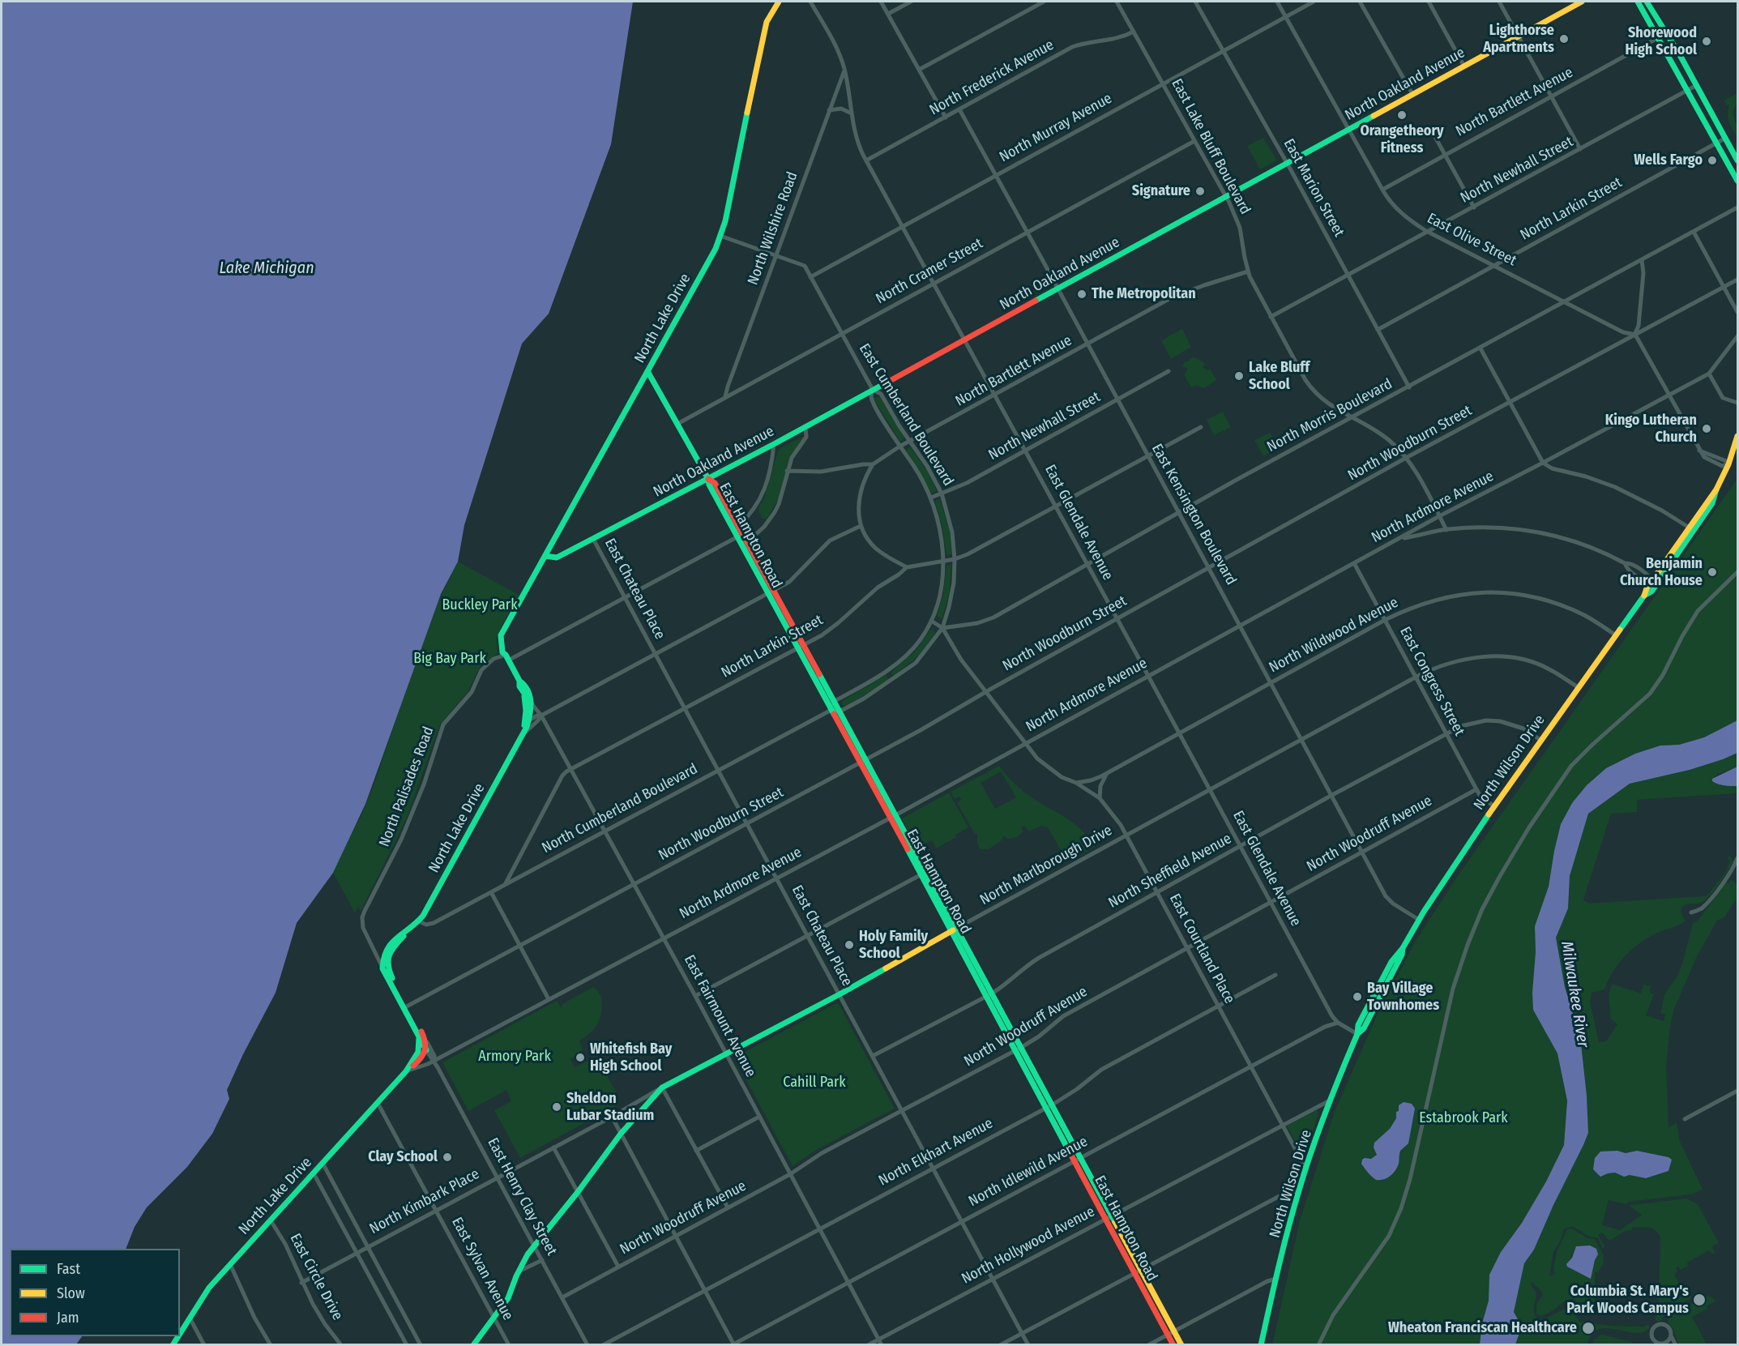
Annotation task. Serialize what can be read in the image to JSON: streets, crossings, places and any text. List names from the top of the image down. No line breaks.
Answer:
{"streets":{"main road":["North Oakland Avenue","North Lake Drive","East Hampton Road","North Wilson Drive","North Marlborough Drive","East Henry Clay Street"],"street":["North Frederick Avenue","North Bartlett Avenue","North Murray Avenue","East Lake Bluff Boulevard","North Newhall Street","East Marion Street","North Larkin Street","North Wilshire Road","East Olive Street","North Cramer Street","East Cumberland Boulevard","North Morris Boulevard","North Woodburn Street","North Ardmore Avenue","East Kensington Boulevard","East Glendale Avenue","East Chateau Place","North Wildwood Avenue","East Congress Street","North Palisades Road","North Cumberland Boulevard","North Woodruff Avenue","North Sheffield Avenue","East Courtland Place","East Fairmount Avenue","North Elkhart Avenue","North Idlewild Avenue","North Kimbark Place","North Hollywood Avenue","East Sylvan Avenue","East Circle Drive"]},"crossings":[["North Frederick Avenue","East Lake Bluff Boulevard"],["North Frederick Avenue","East Kensington Boulevard"],["North Frederick Avenue","East Glendale Avenue"],["North Oakland Avenue","East Lake Bluff Boulevard"],["North Oakland Avenue","East Marion Street"],["North Oakland Avenue","East Olive Street"],["North Oakland Avenue","North Lake Drive"],["North Oakland Avenue","East Cumberland Boulevard"],["North Oakland Avenue","East Kensington Boulevard"],["North Oakland Avenue","East Glendale Avenue"],["North Oakland Avenue","East Hampton Road"],["North Oakland Avenue","East Chateau Place"],["North Bartlett Avenue","East Lake Bluff Boulevard"],["North Bartlett Avenue","East Olive Street"],["North Bartlett Avenue","East Cumberland Boulevard"],["North Bartlett Avenue","East Kensington Boulevard"],["North Bartlett Avenue","East Glendale Avenue"],["North Murray Avenue","East Lake Bluff Boulevard"],["North Murray Avenue","East Marion Street"],["North Murray Avenue","East Olive Street"],["North Murray Avenue","East Cumberland Boulevard"],["North Murray Avenue","East Kensington Boulevard"],["North Murray Avenue","East Glendale Avenue"],["East Lake Bluff Boulevard","North Newhall Street"],["East Lake Bluff Boulevard","North Cramer Street"],["East Lake Bluff Boulevard","North Morris Boulevard"],["East Lake Bluff Boulevard","North Woodburn Street"],["East Lake Bluff Boulevard","North Ardmore Avenue"],["North Newhall Street","East Marion Street"],["North Newhall Street","East Olive Street"],["North Newhall Street","East Cumberland Boulevard"],["North Newhall Street","East Kensington Boulevard"],["North Newhall Street","East Glendale Avenue"],["East Marion Street","North Larkin Street"],["East Marion Street","North Morris Boulevard"],["North Larkin Street","East Olive Street"],["North Larkin Street","East Cumberland Boulevard"],["North Larkin Street","East Kensington Boulevard"],["North Larkin Street","East Glendale Avenue"],["North Larkin Street","East Hampton Road"],["North Larkin Street","East Chateau Place"],["North Larkin Street","North Cumberland Boulevard"],["North Larkin Street","East Fairmount Avenue"],["North Wilshire Road","North Cramer Street"],["North Wilshire Road","East Cumberland Boulevard"],["North Wilshire Road","East Glendale Avenue"],["East Olive Street","North Morris Boulevard"],["East Olive Street","North Woodburn Street"],["North Cramer Street","East Cumberland Boulevard"],["North Cramer Street","East Kensington Boulevard"],["North Cramer Street","East Glendale Avenue"],["North Lake Drive","East Cumberland Boulevard"],["North Lake Drive","North Ardmore Avenue"],["North Lake Drive","North Palisades Road"],["North Lake Drive","North Cumberland Boulevard"],["North Lake Drive","East Fairmount Avenue"],["North Lake Drive","East Henry Clay Street"],["North Lake Drive","East Sylvan Avenue"],["North Lake Drive","East Circle Drive"],["North Morris Boulevard","East Kensington Boulevard"],["North Morris Boulevard","East Glendale Avenue"],["North Morris Boulevard","East Courtland Place"],["North Woodburn Street","East Kensington Boulevard"],["North Woodburn Street","East Glendale Avenue"],["North Woodburn Street","East Hampton Road"],["North Woodburn Street","East Chateau Place"],["North Woodburn Street","East Courtland Place"],["North Woodburn Street","East Fairmount Avenue"],["North Woodburn Street","East Henry Clay Street"],["North Ardmore Avenue","East Kensington Boulevard"],["North Ardmore Avenue","East Glendale Avenue"],["North Ardmore Avenue","East Hampton Road"],["North Ardmore Avenue","East Chateau Place"],["North Ardmore Avenue","East Congress Street"],["North Ardmore Avenue","East Courtland Place"],["North Ardmore Avenue","East Fairmount Avenue"],["North Ardmore Avenue","East Henry Clay Street"],["East Kensington Boulevard","North Wildwood Avenue"],["East Kensington Boulevard","North Wilson Drive"],["East Kensington Boulevard","North Woodruff Avenue"],["East Kensington Boulevard","North Marlborough Drive"],["East Kensington Boulevard","North Sheffield Avenue"],["East Glendale Avenue","North Wildwood Avenue"],["East Glendale Avenue","North Wilson Drive"],["East Glendale Avenue","North Woodruff Avenue"],["East Glendale Avenue","North Marlborough Drive"],["East Glendale Avenue","North Sheffield Avenue"],["East Glendale Avenue","North Idlewild Avenue"],["East Hampton Road","North Cumberland Boulevard"],["East Hampton Road","North Woodruff Avenue"],["East Hampton Road","North Marlborough Drive"],["East Hampton Road","North Sheffield Avenue"],["East Hampton Road","North Elkhart Avenue"],["East Hampton Road","North Idlewild Avenue"],["East Hampton Road","North Hollywood Avenue"],["East Chateau Place","North Cumberland Boulevard"],["East Chateau Place","North Woodruff Avenue"],["East Chateau Place","North Marlborough Drive"],["East Chateau Place","North Sheffield Avenue"],["East Chateau Place","North Elkhart Avenue"],["East Chateau Place","North Idlewild Avenue"],["East Chateau Place","North Hollywood Avenue"],["North Wildwood Avenue","East Congress Street"],["North Wildwood Avenue","North Wilson Drive"],["North Wildwood Avenue","East Courtland Place"],["East Congress Street","North Wilson Drive"],["East Congress Street","North Woodruff Avenue"],["East Congress Street","North Marlborough Drive"],["East Congress Street","North Sheffield Avenue"],["North Wilson Drive","North Marlborough Drive"],["North Wilson Drive","North Sheffield Avenue"],["North Wilson Drive","East Courtland Place"],["North Wilson Drive","North Hollywood Avenue"],["North Palisades Road","East Henry Clay Street"],["North Cumberland Boulevard","East Fairmount Avenue"],["North Woodruff Avenue","East Courtland Place"],["North Woodruff Avenue","East Fairmount Avenue"],["North Woodruff Avenue","East Henry Clay Street"],["North Marlborough Drive","East Courtland Place"],["North Marlborough Drive","East Fairmount Avenue"],["North Marlborough Drive","East Henry Clay Street"],["North Marlborough Drive","North Kimbark Place"],["North Marlborough Drive","East Sylvan Avenue"],["North Sheffield Avenue","East Courtland Place"],["East Courtland Place","North Elkhart Avenue"],["East Courtland Place","North Idlewild Avenue"],["East Courtland Place","North Hollywood Avenue"],["East Fairmount Avenue","North Elkhart Avenue"],["East Fairmount Avenue","North Idlewild Avenue"],["East Fairmount Avenue","North Hollywood Avenue"],["East Henry Clay Street","North Kimbark Place"],["North Kimbark Place","East Sylvan Avenue"],["North Kimbark Place","East Circle Drive"]],"water":["Lake Michigan","Milwaukee River"],"parks":["Buckley Park","Big Bay Park","Armory Park","Cahill Park","Estabrook Park"],"places":["Lighthorse Apartments","Shorewood High School","Orangetheory Fitness","Wells Fargo","Signature","The Metropolitan","Lake Bluff School","Kingo Lutheran Church","Benjamin Church House","Holy Family School","Bay Village Townhomes","Whitefish Bay High School","Sheldon Lubar Stadium","Clay School","Columbia St. Mary's Park Woods Campus","Wheaton Franciscan Healthcare"],"legend":["Fast","Slow","Jam"]}
